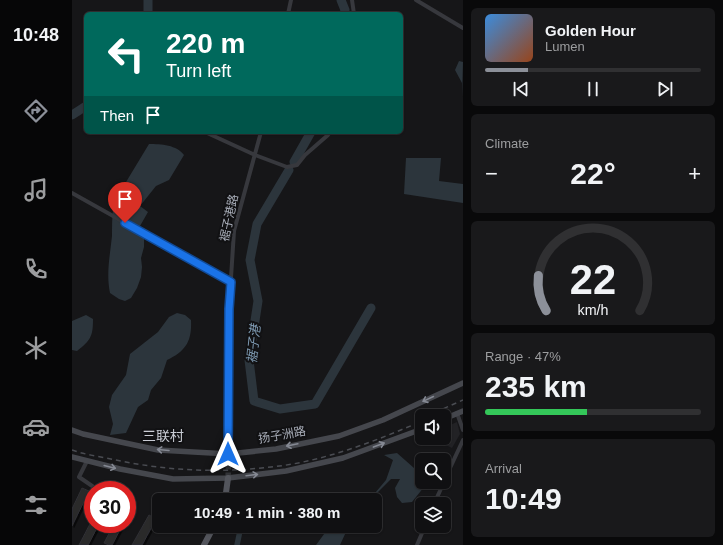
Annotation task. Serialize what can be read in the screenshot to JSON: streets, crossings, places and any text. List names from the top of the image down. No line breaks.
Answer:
{"streets":{"main road":["扬子洲路"],"street":["裾子港路"]},"crossings":[["裾子港路","扬子洲路"]],"districts":["三联村"],"water":["裾子港"],"page":{"tabs":"10:48","turn":["220 m","Turn left"],"song":["Golden Hour","Lumen"],"then":"Then","tile":["Climate",["Range · 47%","235 km"],["Arrival","10:49"]],"heat":["−","22°","+"],"limit":"30","trip":"10:49 · 1 min · 380 m","gauge":["22","km/h"]}}
